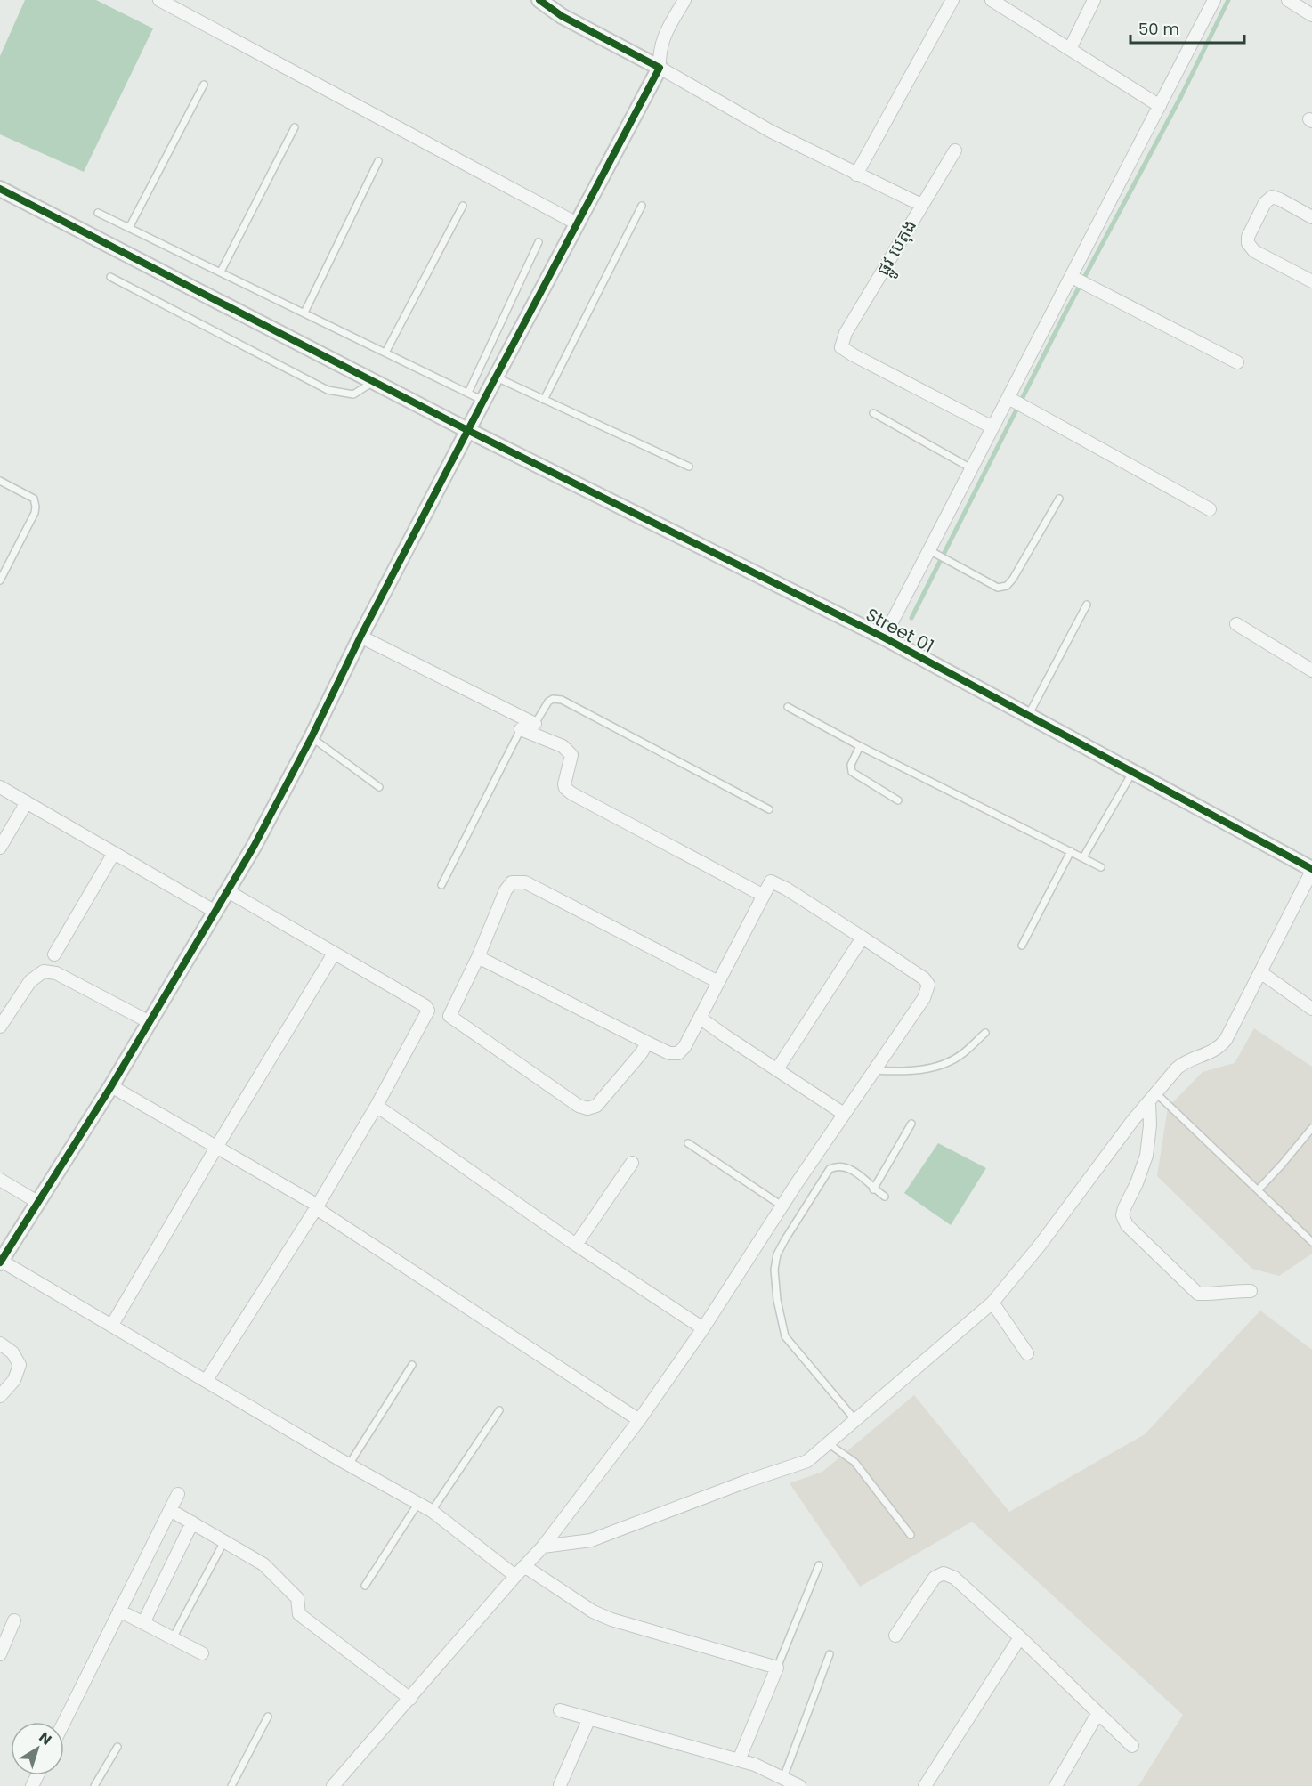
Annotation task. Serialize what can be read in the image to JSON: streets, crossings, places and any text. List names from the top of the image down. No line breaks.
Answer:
{"streets":{"street":["ផ្លូវ បេតុង","Street 01"]},"scale_bar":"50 m","north":"top right"}
